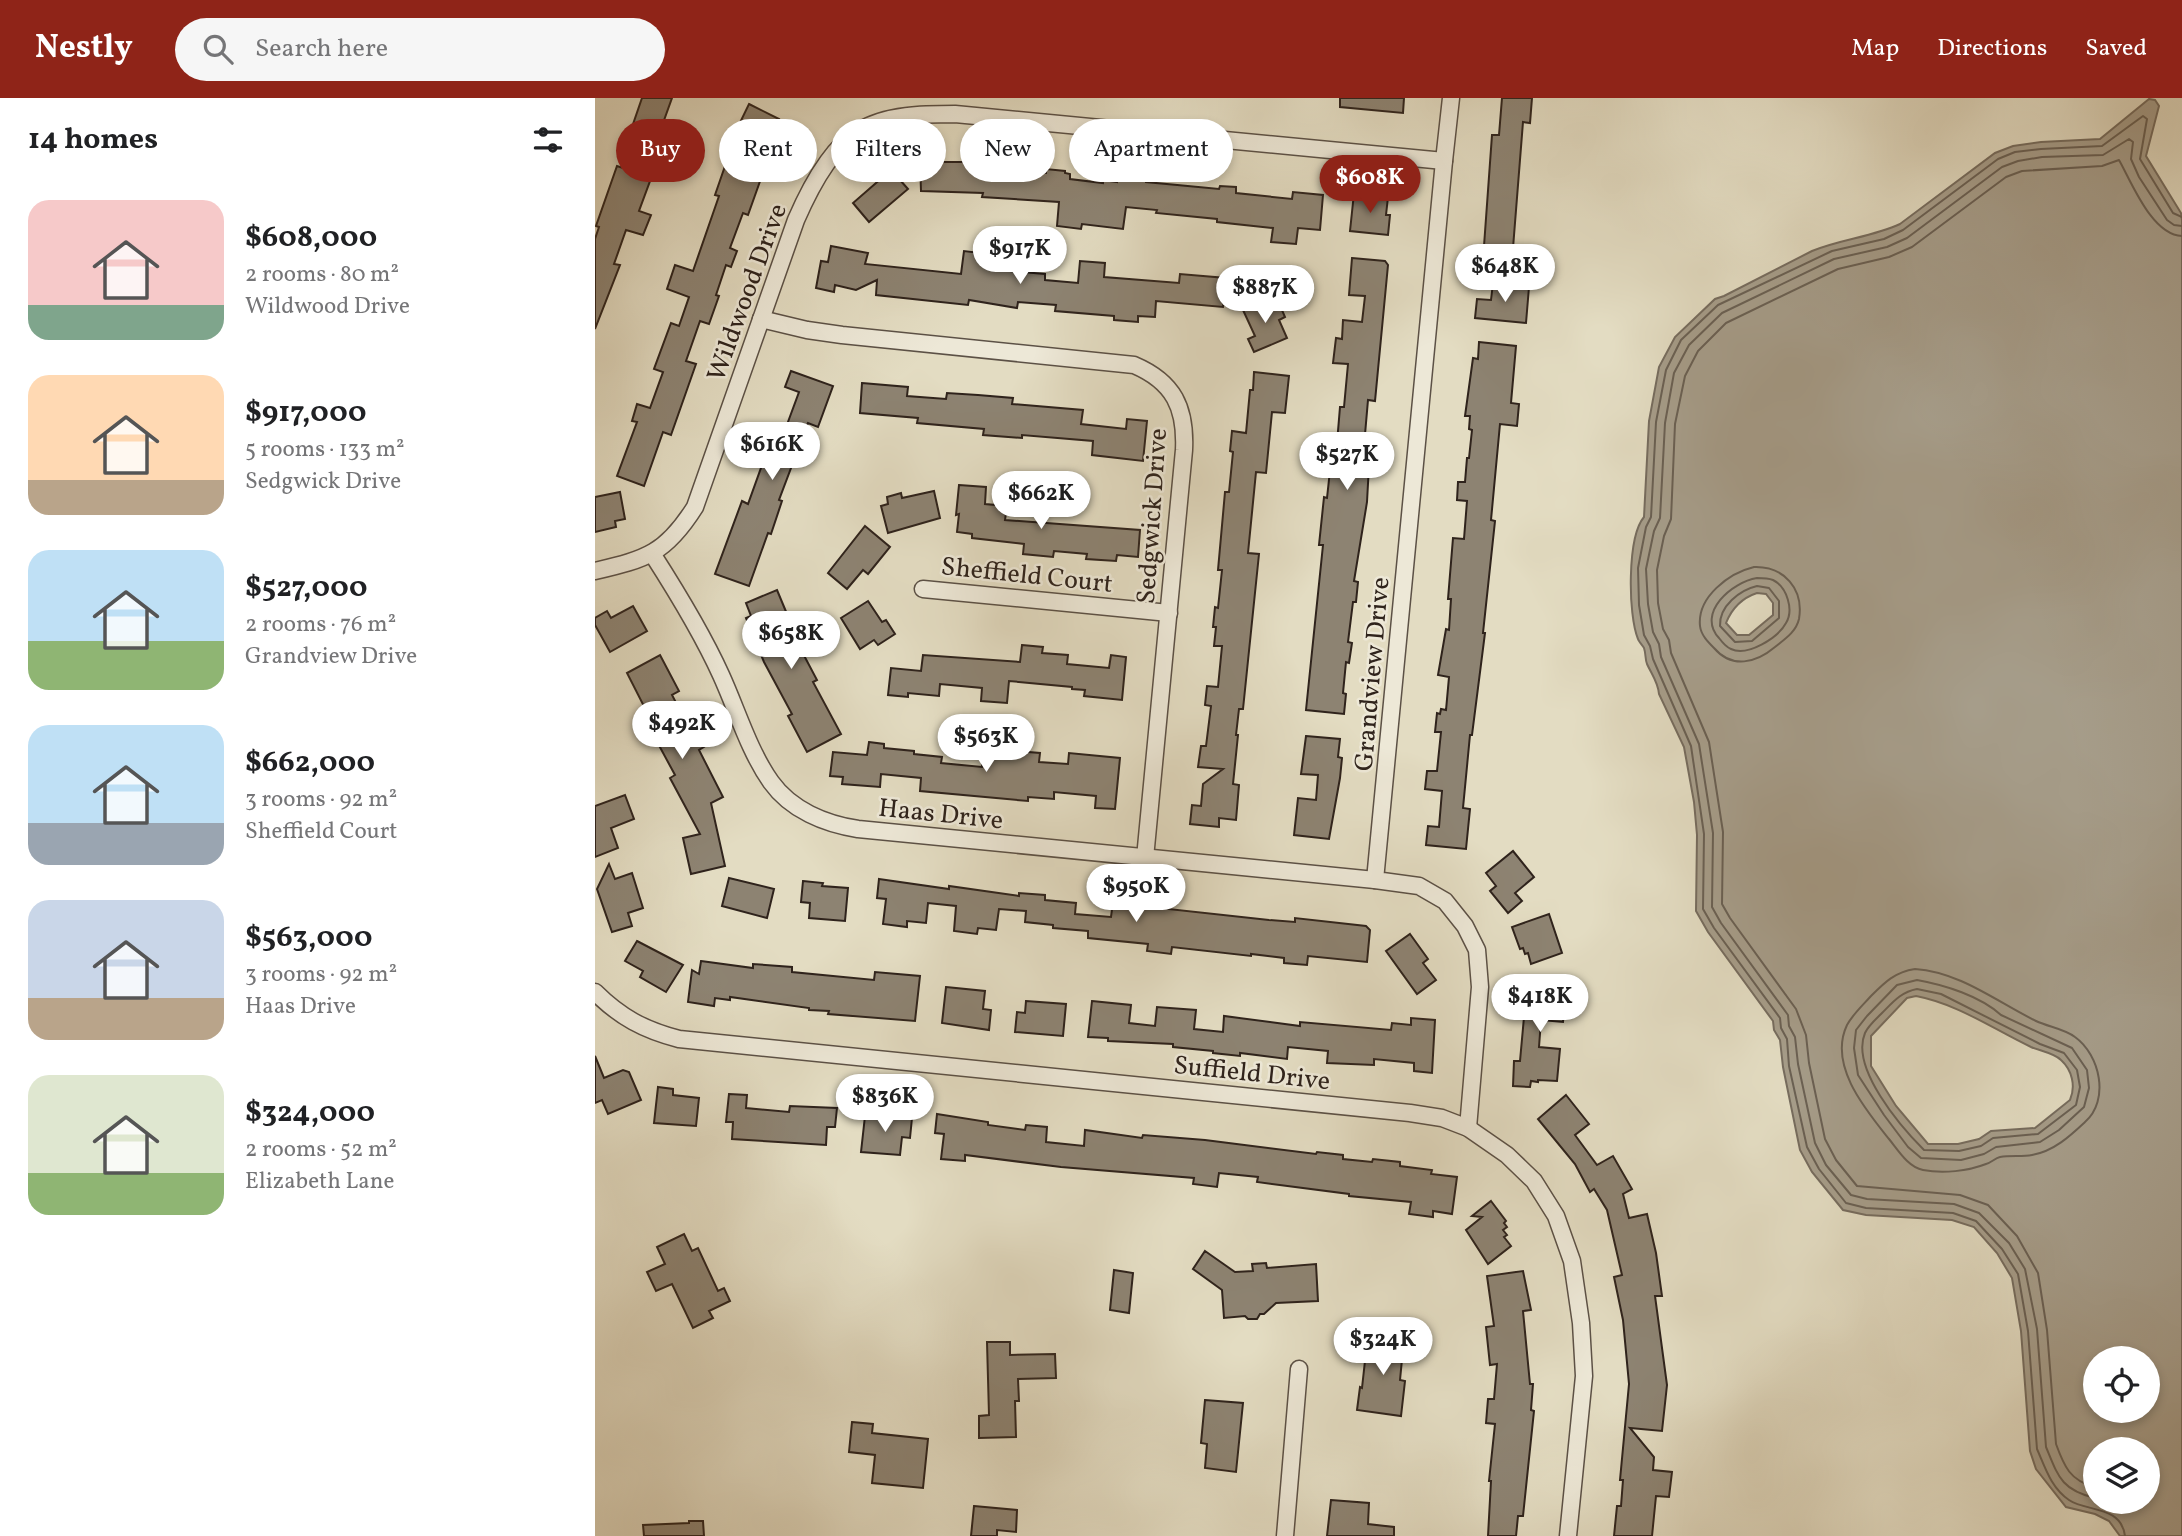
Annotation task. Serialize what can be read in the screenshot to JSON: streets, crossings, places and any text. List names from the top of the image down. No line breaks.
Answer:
{"streets":{"street":["Wildwood Drive","Sedgwick Drive","Sheffield Court","Grandview Drive","Haas Drive","Suffield Drive"]},"crossings":[["Wildwood Drive","Sedgwick Drive"],["Wildwood Drive","Grandview Drive"],["Wildwood Drive","Haas Drive"],["Sedgwick Drive","Sheffield Court"],["Sedgwick Drive","Haas Drive"],["Grandview Drive","Haas Drive"]],"page":{"header":"Nestly","search":"Search here","nav":["Map","Directions","Saved"],"heading":"14 homes","chip":["Buy","Rent","Filters","New","Apartment"],"price":["$608K","$917K","$648K","$887K","$616K","$527K","$662K","$658K","$492K","$563K","$950K","$418K","$836K","$324K"],"list":[{"name":"$608,000","note":"2 rooms · 80 m² · Wildwood Drive"},{"name":"$917,000","note":"5 rooms · 133 m² · Sedgwick Drive"},{"name":"$527,000","note":"2 rooms · 76 m² · Grandview Drive"},{"name":"$662,000","note":"3 rooms · 92 m² · Sheffield Court"},{"name":"$563,000","note":"3 rooms · 92 m² · Haas Drive"},{"name":"$324,000","note":"2 rooms · 52 m² · Elizabeth Lane"}]}}
